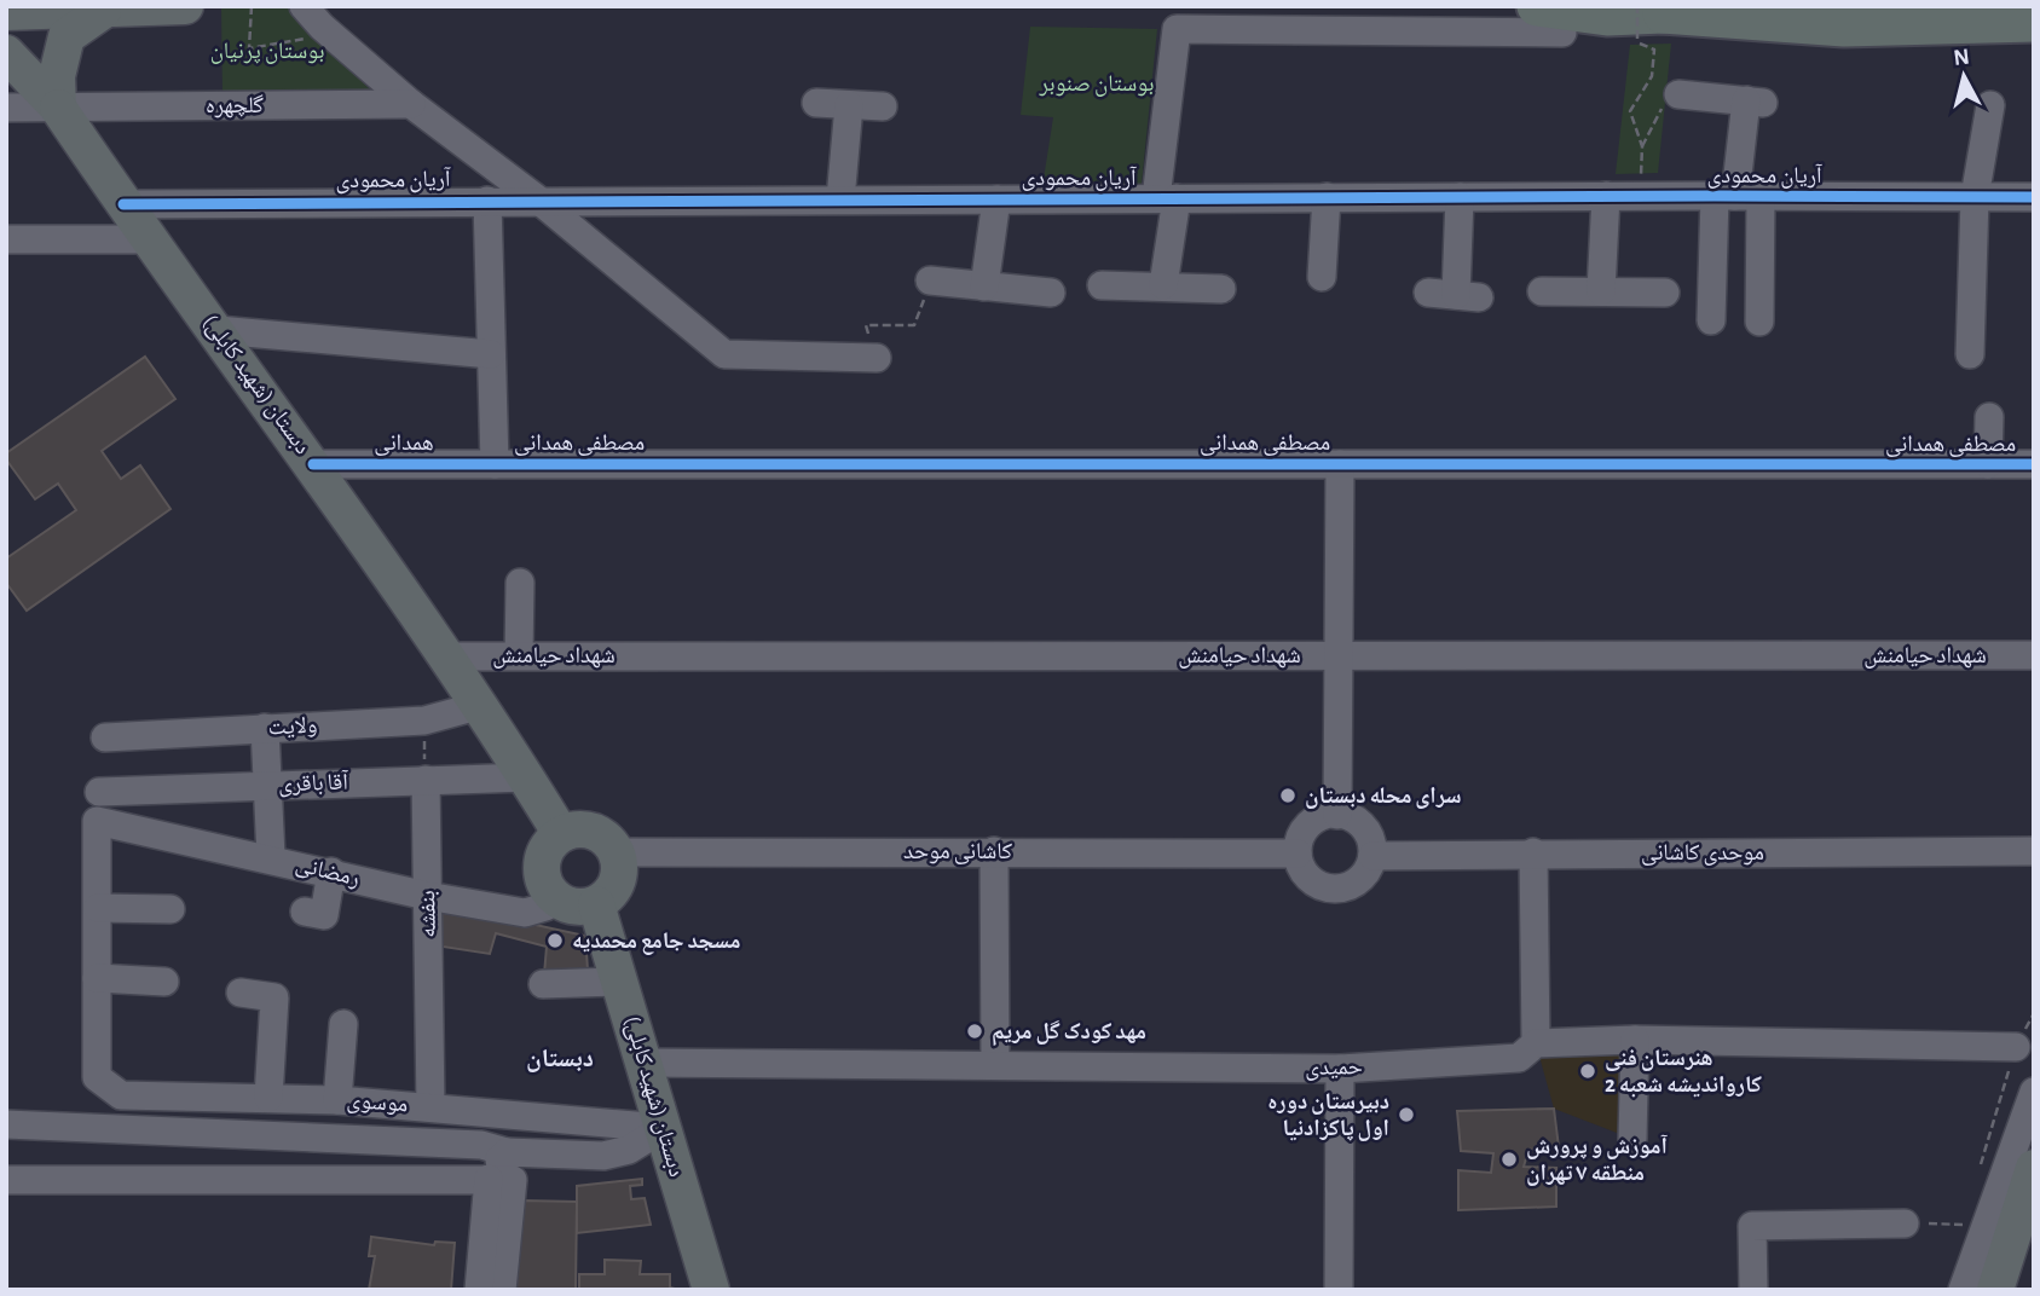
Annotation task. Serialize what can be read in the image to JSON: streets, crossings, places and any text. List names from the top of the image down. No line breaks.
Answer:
{"streets":{"main road":["دبستان (شهید کابلی)"],"street":["گلچهره","آریان محمودی","همدانی","مصطفی همدانی","شهداد حیامنش","ولایت","آقا باقری","کاشانی موحد","موحدی کاشانی","رمضانی","بنفشه","حمیدی","موسوی"]},"crossings":[["گلچهره","دبستان (شهید کابلی)"],["آریان محمودی","دبستان (شهید کابلی)"],["دبستان (شهید کابلی)","همدانی"],["دبستان (شهید کابلی)","شهداد حیامنش"],["دبستان (شهید کابلی)","ولایت"],["دبستان (شهید کابلی)","آقا باقری"],["دبستان (شهید کابلی)","کاشانی موحد"],["دبستان (شهید کابلی)","رمضانی"],["دبستان (شهید کابلی)","حمیدی"],["دبستان (شهید کابلی)","موسوی"],["همدانی","مصطفی همدانی"],["آقا باقری","بنفشه"],["کاشانی موحد","موحدی کاشانی"],["کاشانی موحد","رمضانی"],["رمضانی","بنفشه"],["بنفشه","موسوی"]],"districts":["دبستان"],"parks":["بوستان پرنیان","بوستان صنوبر"],"places":["سرای محله دبستان","مسجد جامع محمدیه","مهد کودک گل مریم","هنرستان فنی کارواندیشه شعبه 2","دبیرستان دوره اول پاکزادنیا","آموزش و پرورش منطقه ۷ تهران"],"north":"top"}
